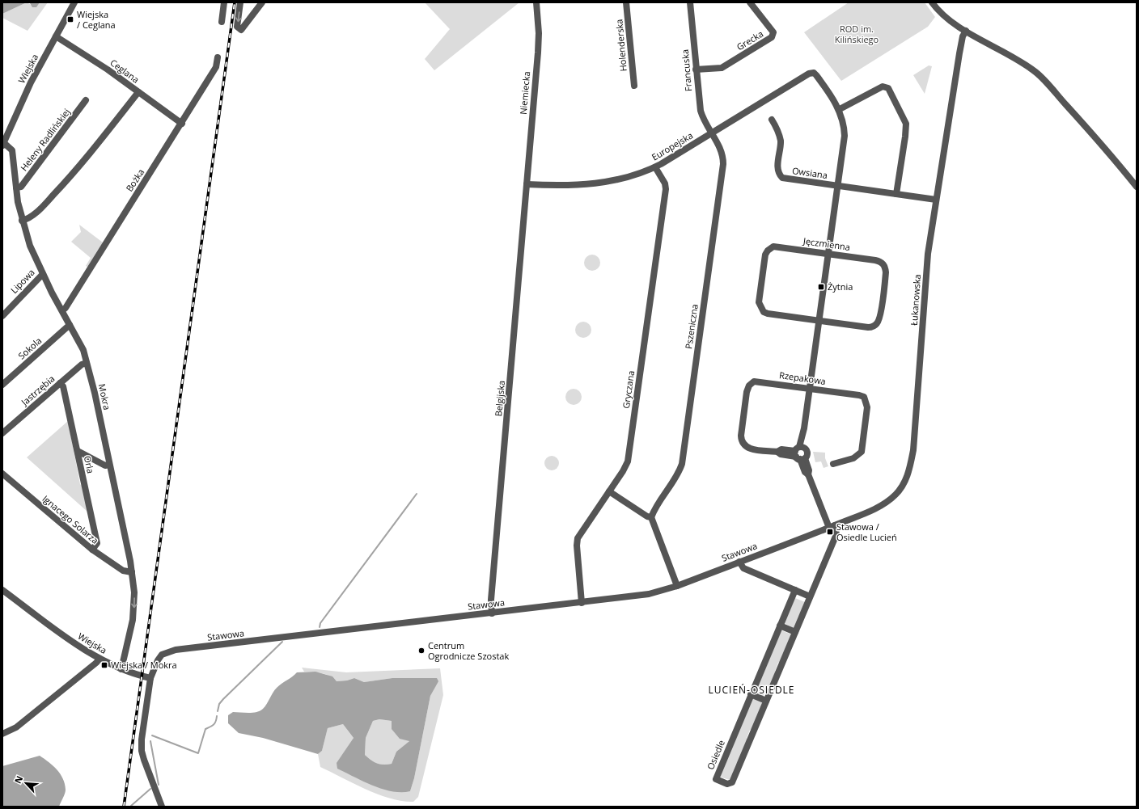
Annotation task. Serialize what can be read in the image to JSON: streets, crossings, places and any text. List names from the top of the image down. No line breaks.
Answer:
{"streets":{"street":["Grecka","Holenderska","Wiejska","Francuska","Ceglana","Niemiecka","Heleny Radlińskiej","Europejska","Owsiana","Bożka","Jęczmienna","Lipowa","Łukanowska","Pszeniczna","Sokola","Rzepakowa","Gryczana","Jastrzębia","Mokra","Belgijska","Orla","Ignacego Solarza","Stawowa","Osiedle"]},"crossings":[["Grecka","Francuska"],["Wiejska","Ceglana"],["Wiejska","Mokra"],["Wiejska","Stawowa"],["Francuska","Europejska"],["Francuska","Pszeniczna"],["Ceglana","Bożka"],["Niemiecka","Europejska"],["Niemiecka","Belgijska"],["Heleny Radlińskiej","Mokra"],["Europejska","Pszeniczna"],["Europejska","Gryczana"],["Europejska","Belgijska"],["Owsiana","Łukanowska"],["Bożka","Mokra"],["Lipowa","Mokra"],["Łukanowska","Stawowa"],["Łukanowska","Osiedle"],["Sokola","Mokra"],["Gryczana","Stawowa"],["Jastrzębia","Mokra"],["Jastrzębia","Orla"],["Mokra","Ignacego Solarza"],["Belgijska","Stawowa"],["Orla","Ignacego Solarza"],["Stawowa","Osiedle"]],"districts":["LUCIEŃ-OSIEDLE"],"parks":["ROD im. Kilińskiego"],"places":{"transit":["Wiejska / Ceglana","Żytnia","Stawowa / Osiedle Lucień","Wiejska / Mokra"],"other":["Centrum Ogrodnicze Szostak"]},"north":"top left"}
